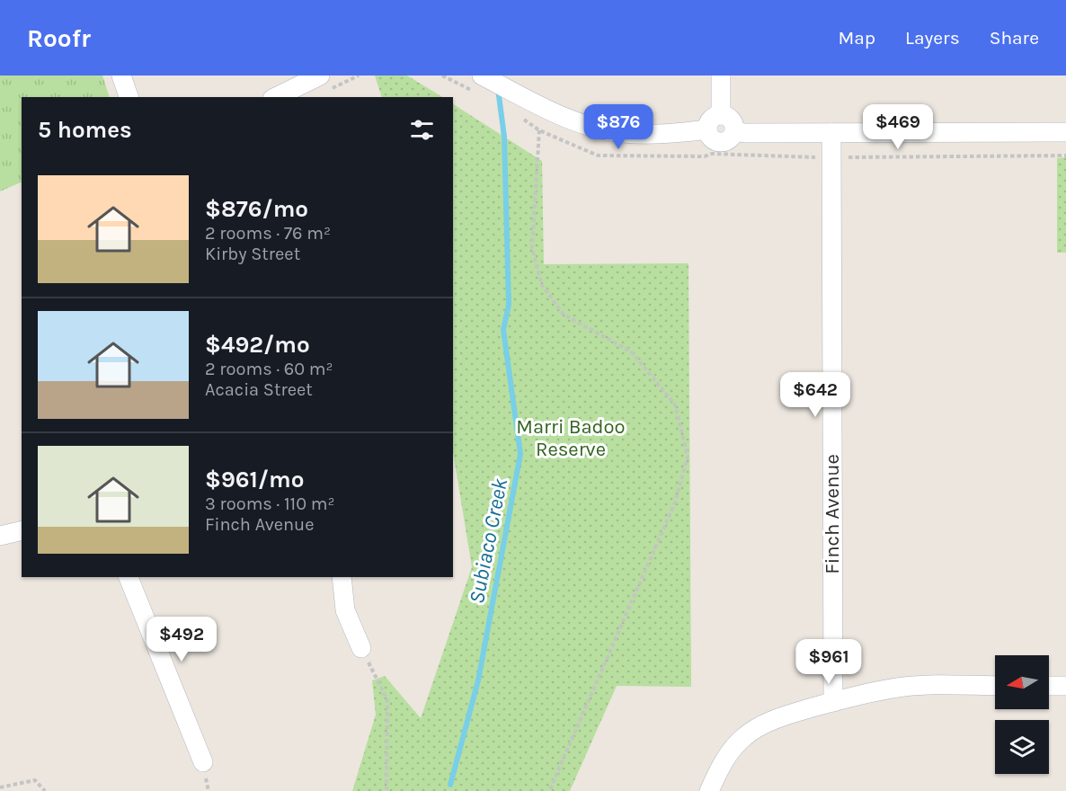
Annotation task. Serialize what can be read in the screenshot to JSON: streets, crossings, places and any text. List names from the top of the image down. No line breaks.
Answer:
{"streets":{"street":["Finch Avenue"]},"water":["Subiaco Creek"],"parks":["Marri Badoo Reserve"],"north":"left","page":{"header":"Roofr","nav":["Map","Layers","Share"],"heading":"5 homes","price":["$876","$469","$642","$492","$961"],"list":[{"name":"$876/mo","note":"2 rooms · 76 m² · Kirby Street"},{"name":"$492/mo","note":"2 rooms · 60 m² · Acacia Street"},{"name":"$961/mo","note":"3 rooms · 110 m² · Finch Avenue"}]}}
